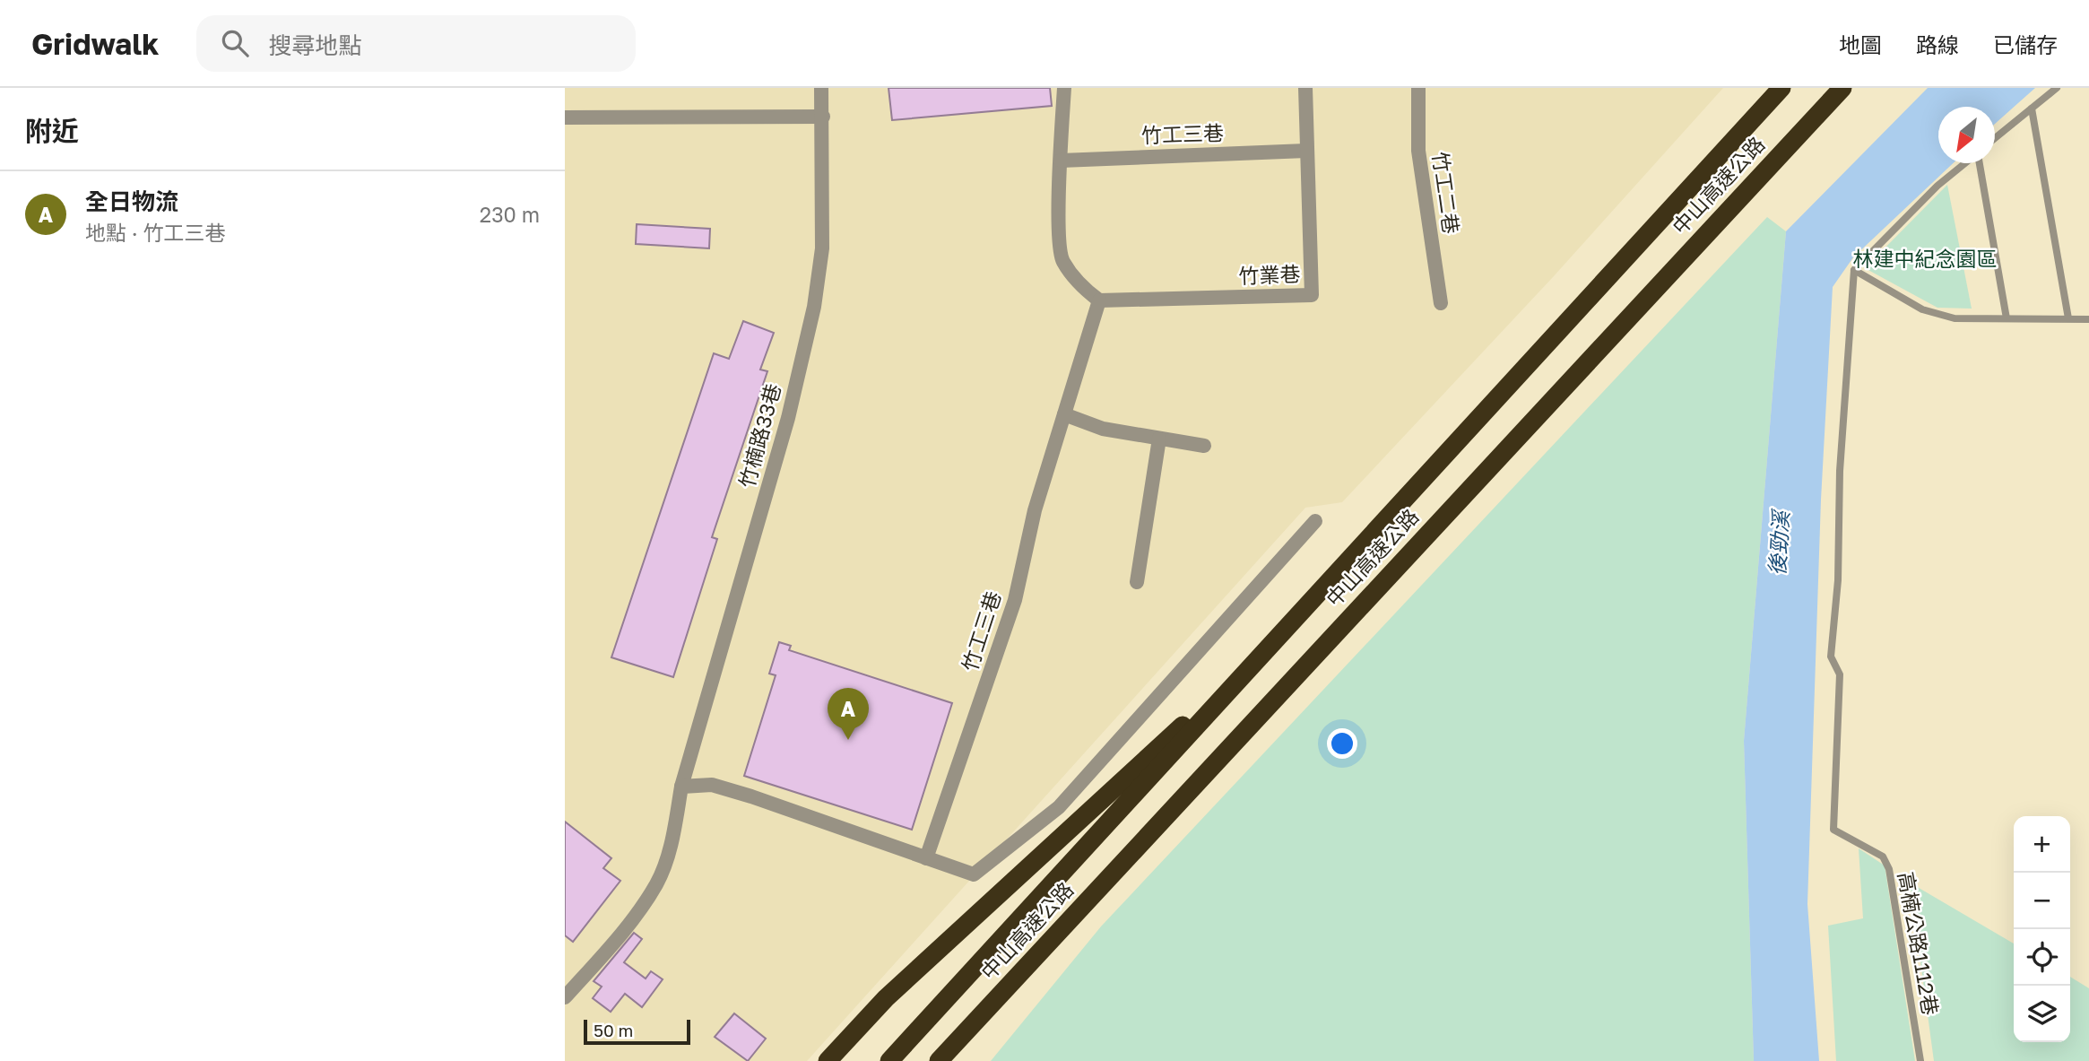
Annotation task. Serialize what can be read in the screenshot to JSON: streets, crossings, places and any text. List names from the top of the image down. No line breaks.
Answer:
{"streets":{"highway":["中山高速公路"],"street":["竹工三巷","竹工二巷","竹業巷","竹楠路33巷"],"lane":["高楠公路1112巷"]},"crossings":[["竹工三巷","竹業巷"]],"water":["後勁溪"],"parks":["林建中紀念園區"],"scale_bar":"50 m","north":"bottom left","page":{"header":"Gridwalk","search":"搜尋地點","nav":["地圖","路線","已儲存"],"heading":"附近","list":[{"mark":"A","name":"全日物流","note":"地點 · 竹工三巷","value":"230 m"}],"pins":"A","map_buttons":["+","−"],"scale":"50 m"}}
